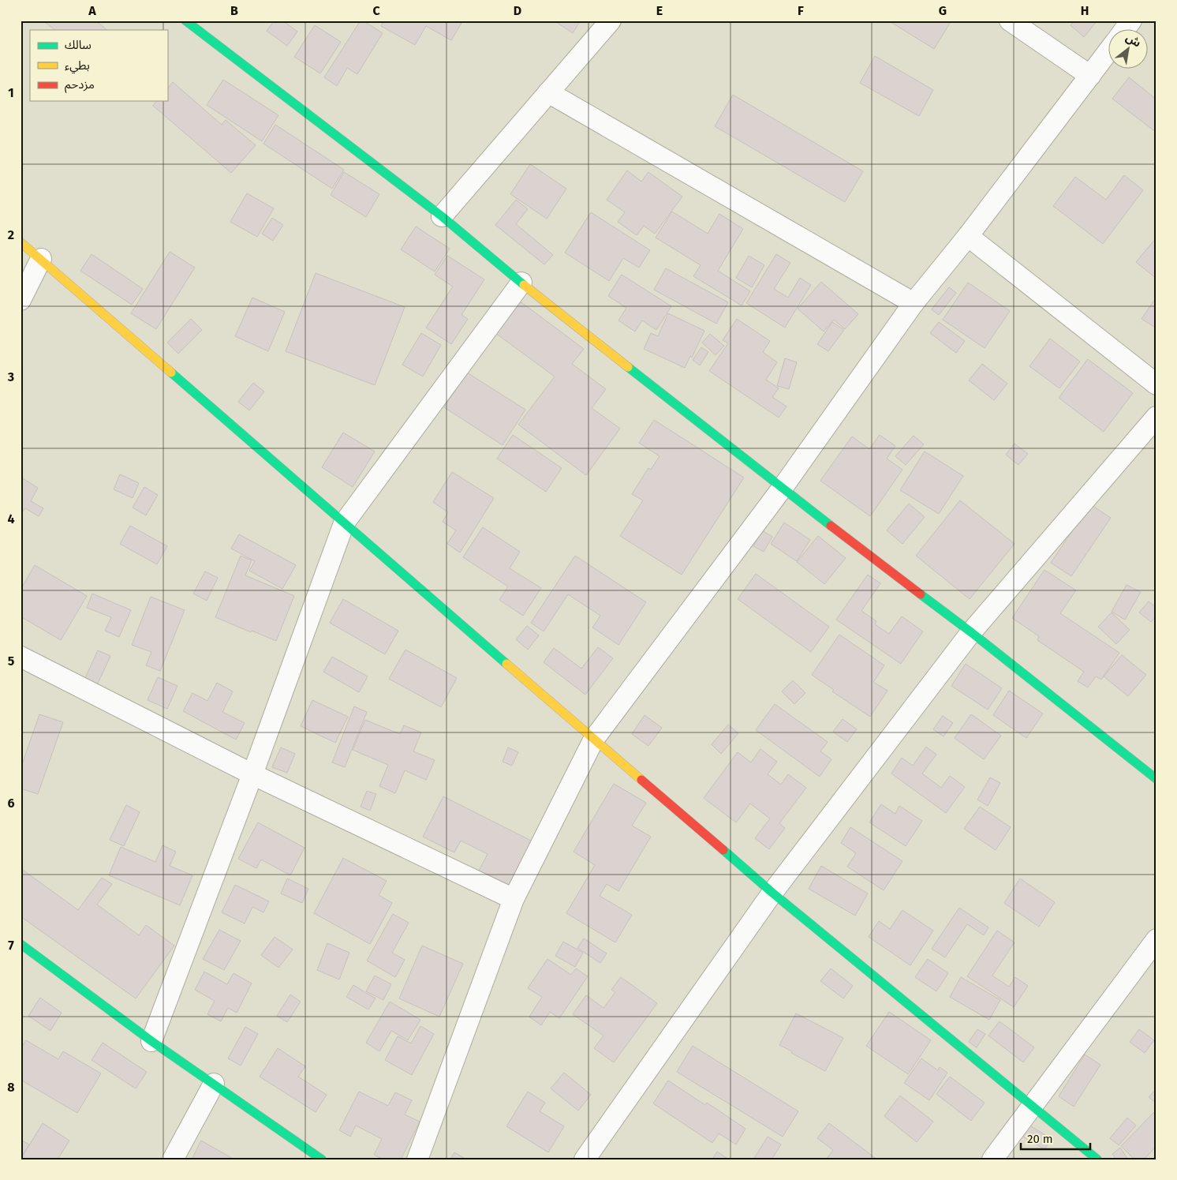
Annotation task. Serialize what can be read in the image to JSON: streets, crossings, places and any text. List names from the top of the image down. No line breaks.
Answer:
{"legend":["سالك","بطيء","مزدحم"],"scale_bar":"20 m","north":"top right","grid":{"columns":["A","B","C","D","E","F","G","H"],"rows":["1","2","3","4","5","6","7","8"]}}
